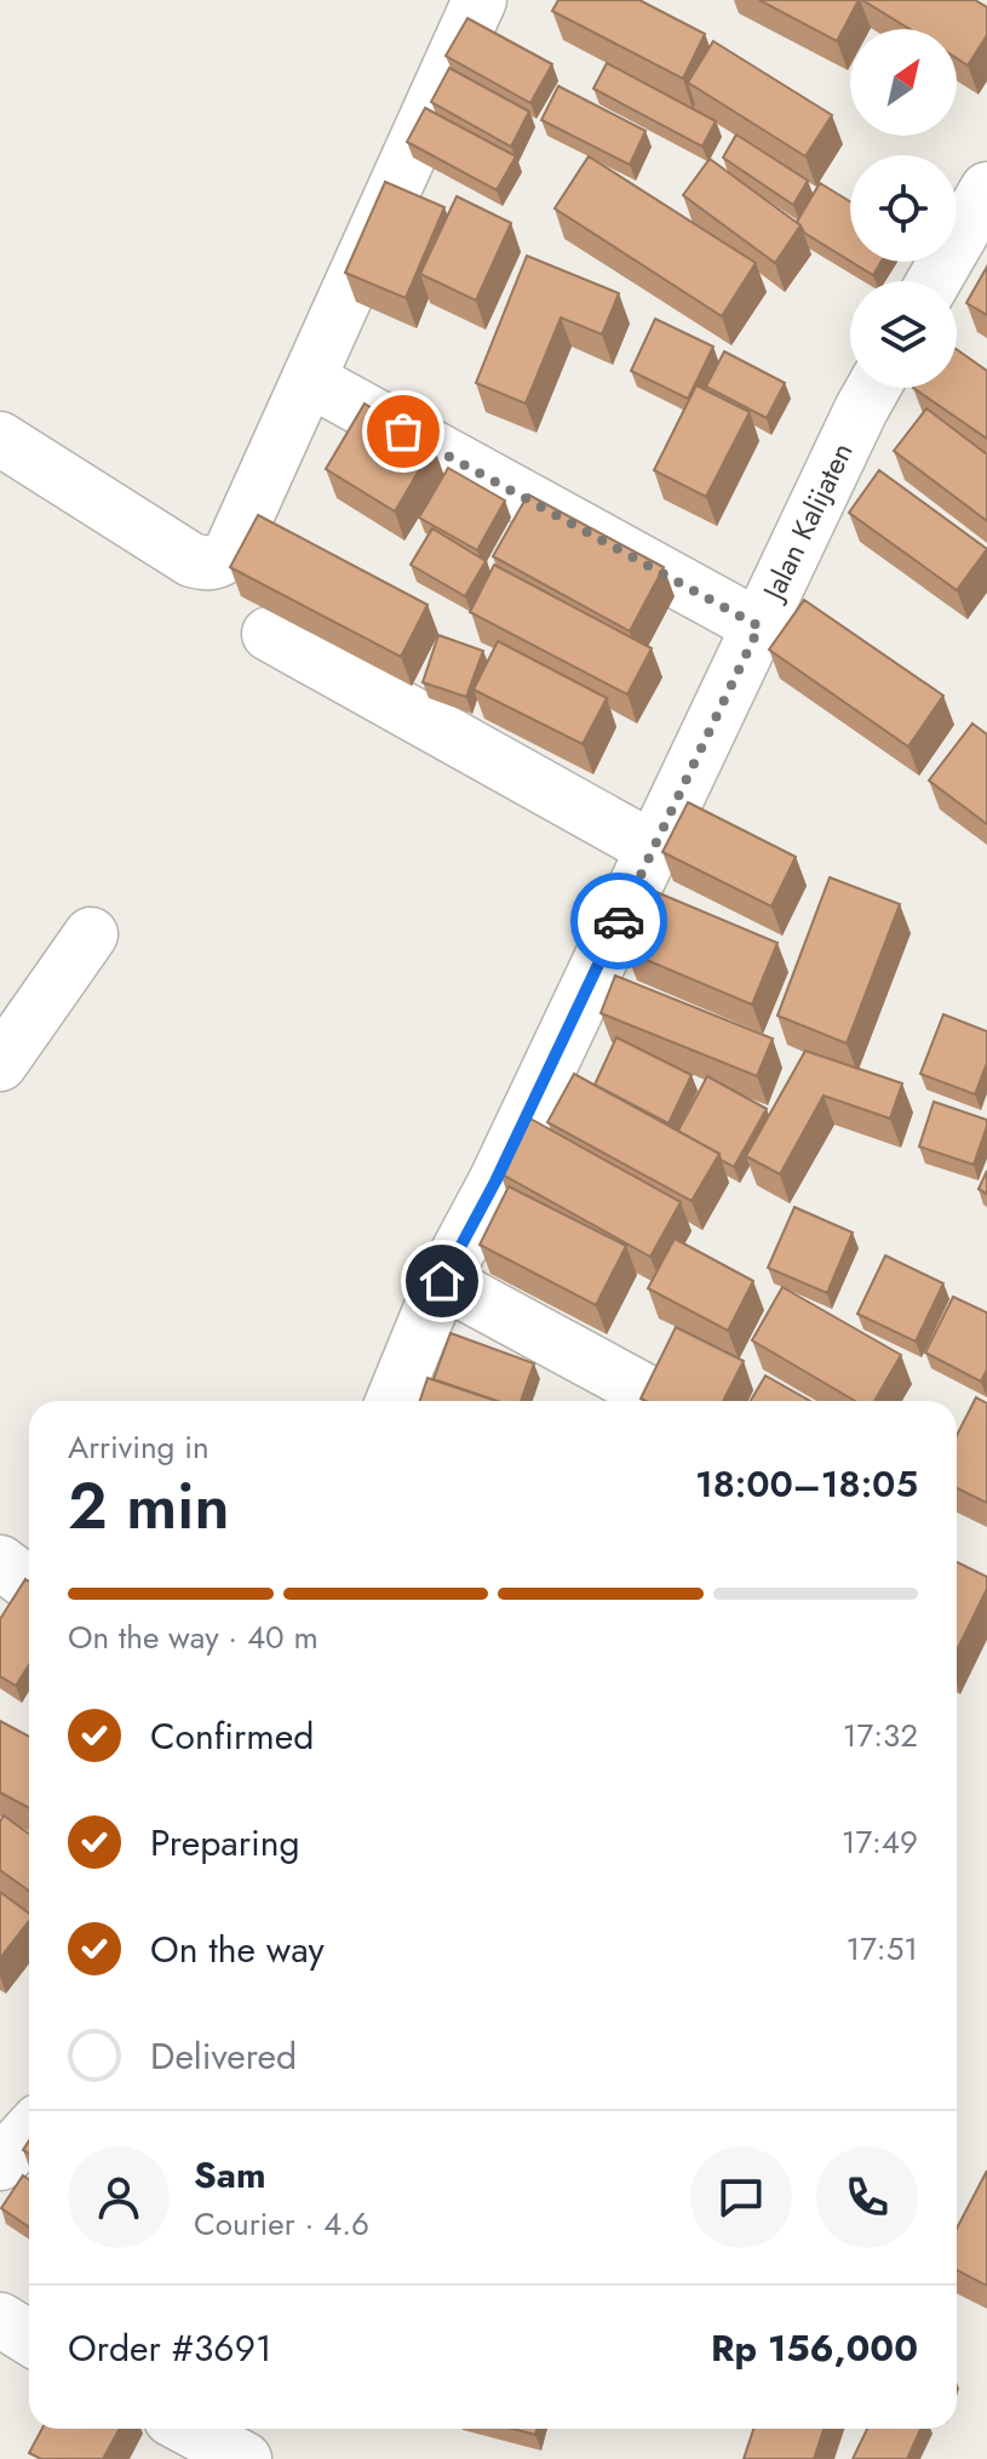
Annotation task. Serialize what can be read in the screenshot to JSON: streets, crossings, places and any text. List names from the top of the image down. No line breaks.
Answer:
{"streets":{"street":["Jalan Kalijaten"]},"north":"top right","page":{"heading":["2 min","Arriving in","18:00–18:05"],"panel":["Sam","Courier · 4.6","Order #3691","Rp 156,000"],"bar":"On the way · 40 m","list":[["Confirmed","17:32"],["Preparing","17:49"],["On the way","17:51"],"Delivered"]}}
